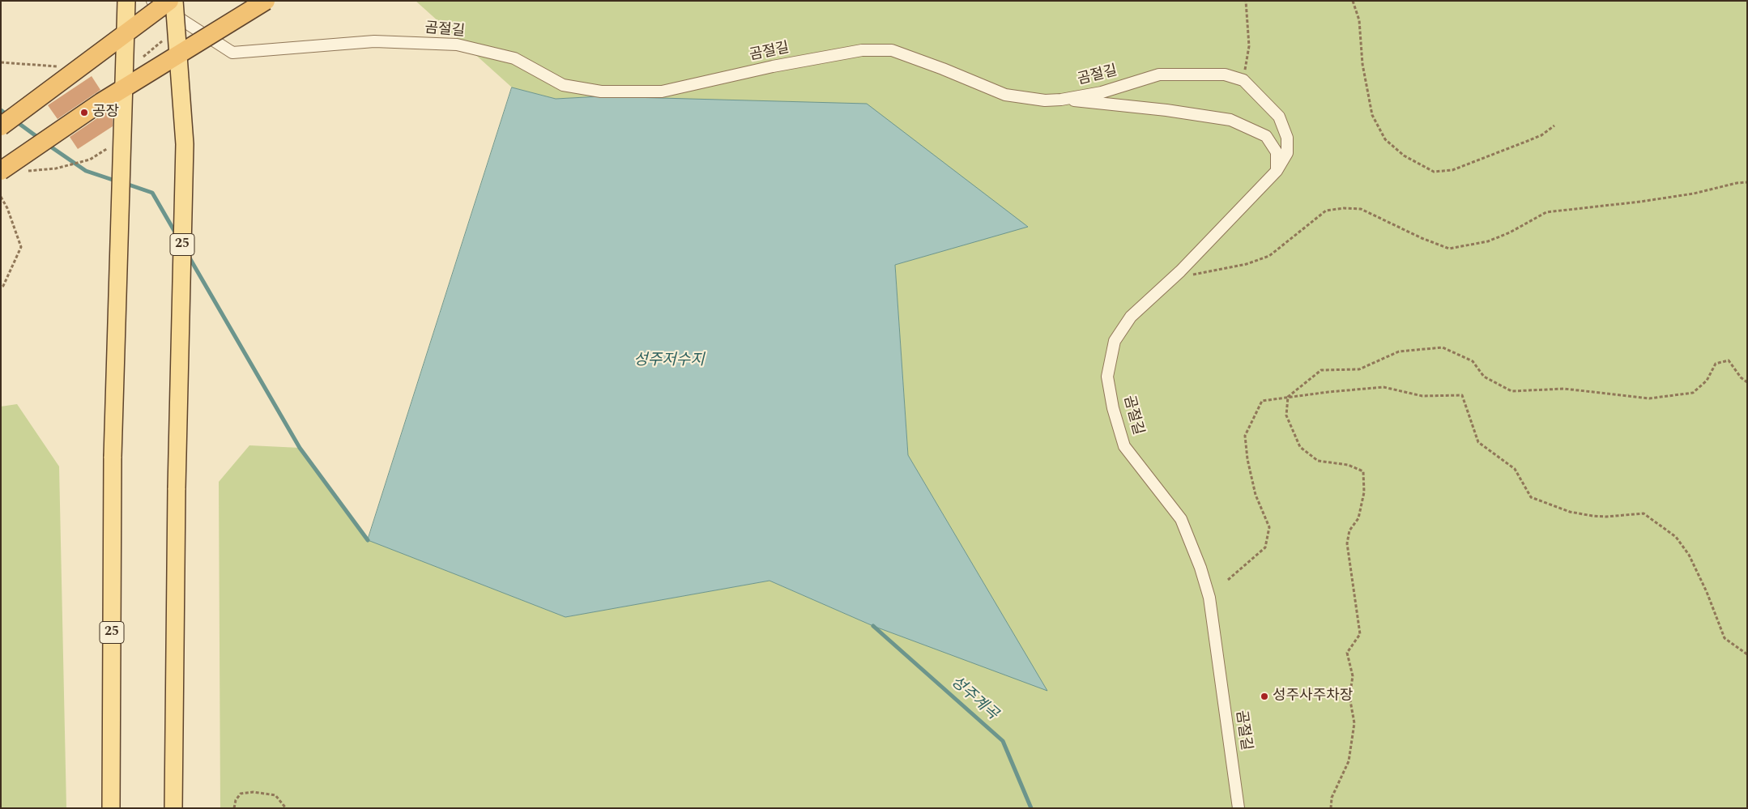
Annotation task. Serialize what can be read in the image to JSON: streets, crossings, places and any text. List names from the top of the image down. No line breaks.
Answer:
{"streets":{"main road":["25"],"street":["곰절길"]},"water":["성주저수지","성주계곡"],"places":["공장","성주사주차장"]}
